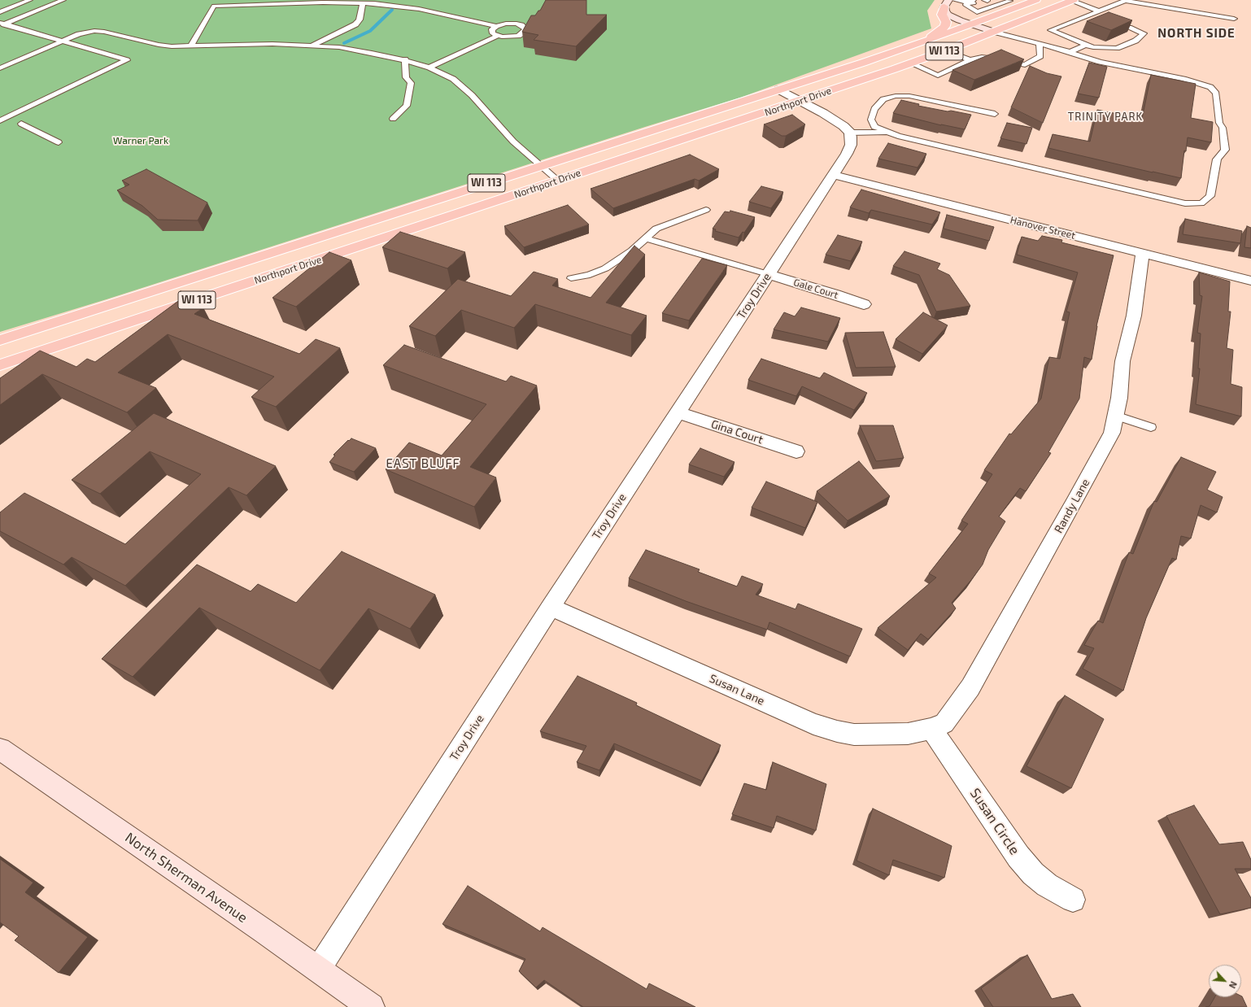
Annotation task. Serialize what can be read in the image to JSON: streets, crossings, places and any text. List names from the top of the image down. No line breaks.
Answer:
{"streets":{"main road":["WI 113","Northport Drive"],"street":["Hanover Street","Gale Court","Troy Drive","Gina Court","Randy Lane","Susan Lane","Susan Circle","North Sherman Avenue"]},"crossings":[["Hanover Street","Troy Drive"],["Hanover Street","Randy Lane"],["Gale Court","Troy Drive"],["Troy Drive","Gina Court"],["Troy Drive","Susan Lane"],["Troy Drive","North Sherman Avenue"],["Randy Lane","Susan Lane"],["Randy Lane","Susan Circle"],["Susan Lane","Susan Circle"]],"districts":["NORTH SIDE","TRINITY PARK","EAST BLUFF"],"parks":["Warner Park"],"north":"bottom right"}
